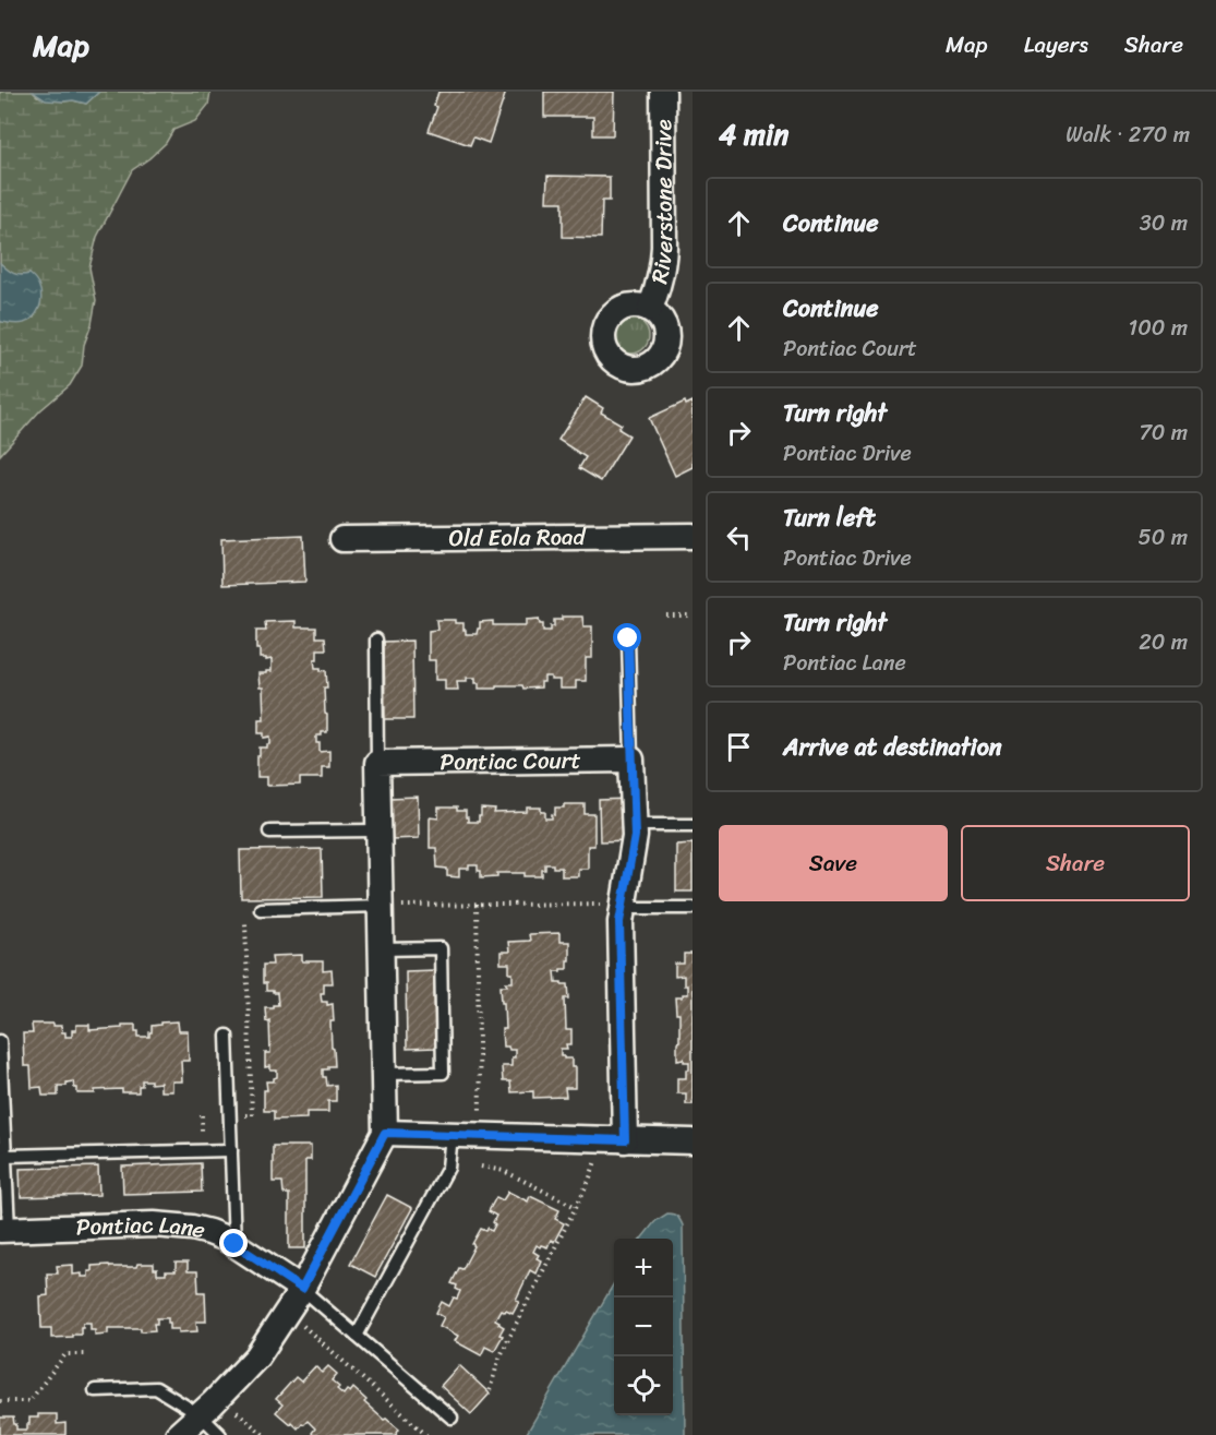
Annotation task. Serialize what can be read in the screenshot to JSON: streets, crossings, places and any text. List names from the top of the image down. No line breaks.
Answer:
{"streets":{"street":["Riverstone Drive","Old Eola Road","Pontiac Court","Pontiac Lane"]},"page":{"header":"Map","nav":["Map","Layers","Share"],"heading":["4 min","Walk · 270 m"],"list":[["Continue","30 m"],["Continue","Pontiac Court","100 m"],["Turn right","Pontiac Drive","70 m"],["Turn left","Pontiac Drive","50 m"],["Turn right","Pontiac Lane","20 m"],"Arrive at destination"],"buttons":["Save","Share"],"map_buttons":["+","−"]}}
